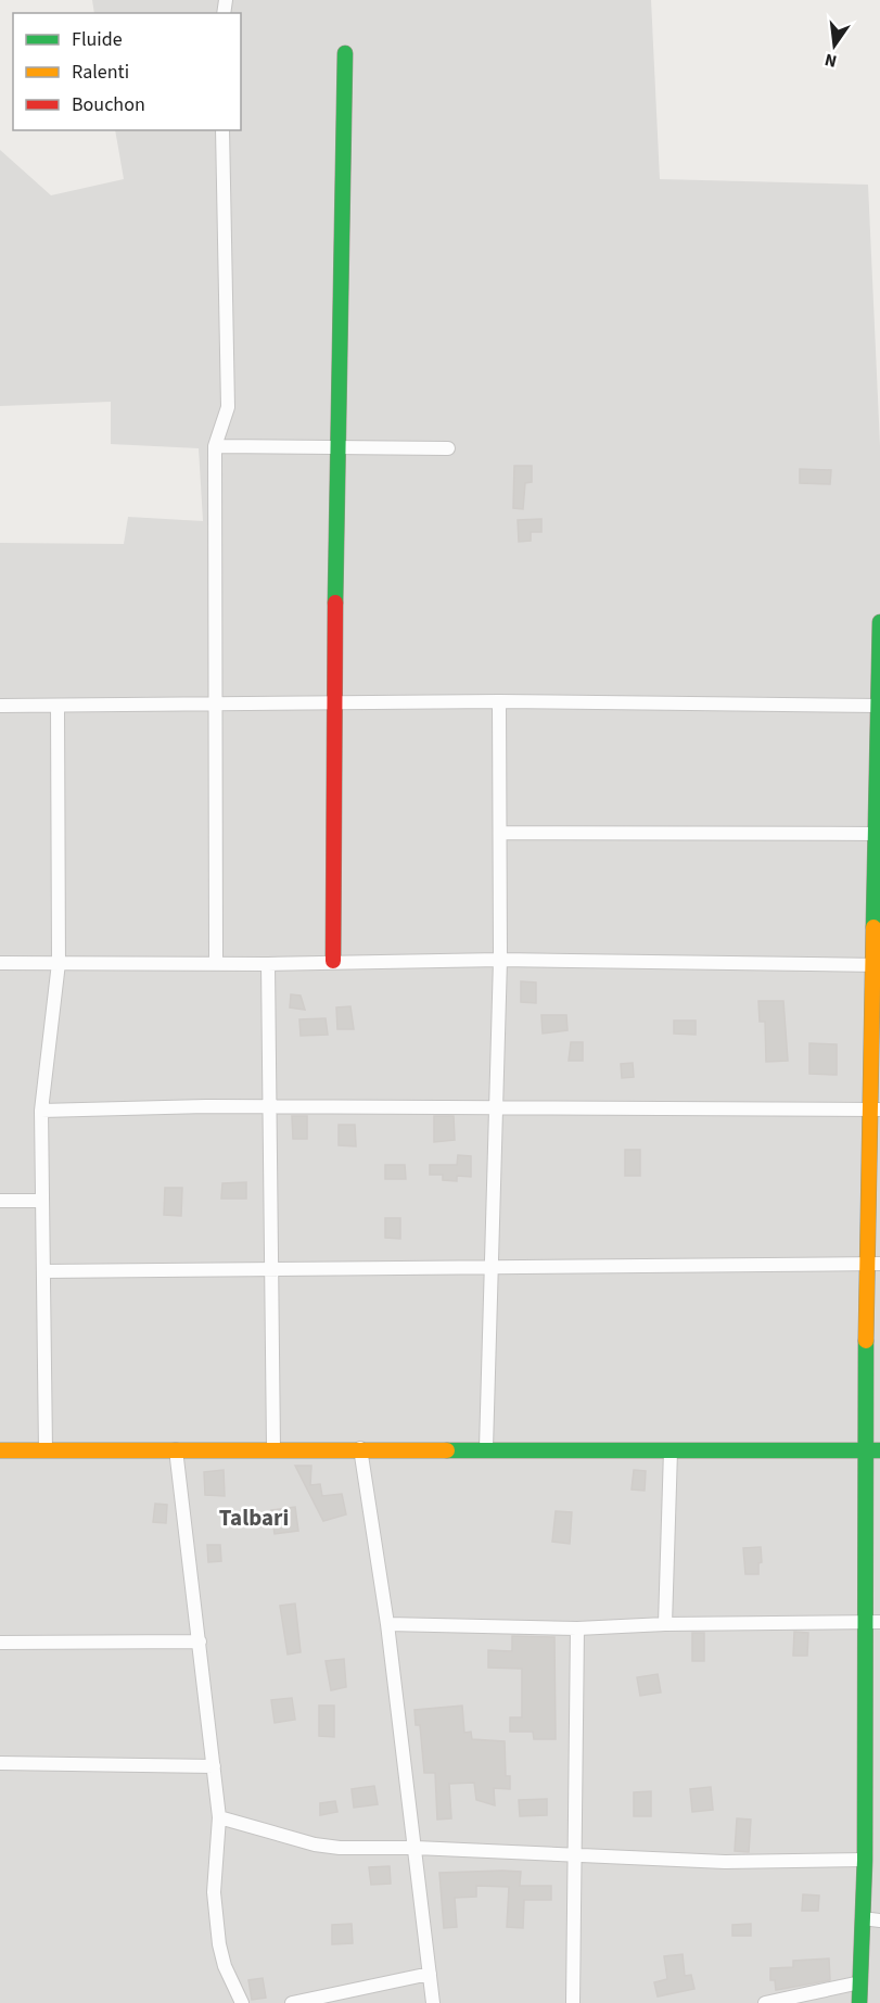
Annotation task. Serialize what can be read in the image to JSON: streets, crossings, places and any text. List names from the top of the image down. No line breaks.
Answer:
{"districts":["Talbari"],"legend":["Fluide","Ralenti","Bouchon"],"north":"bottom"}
